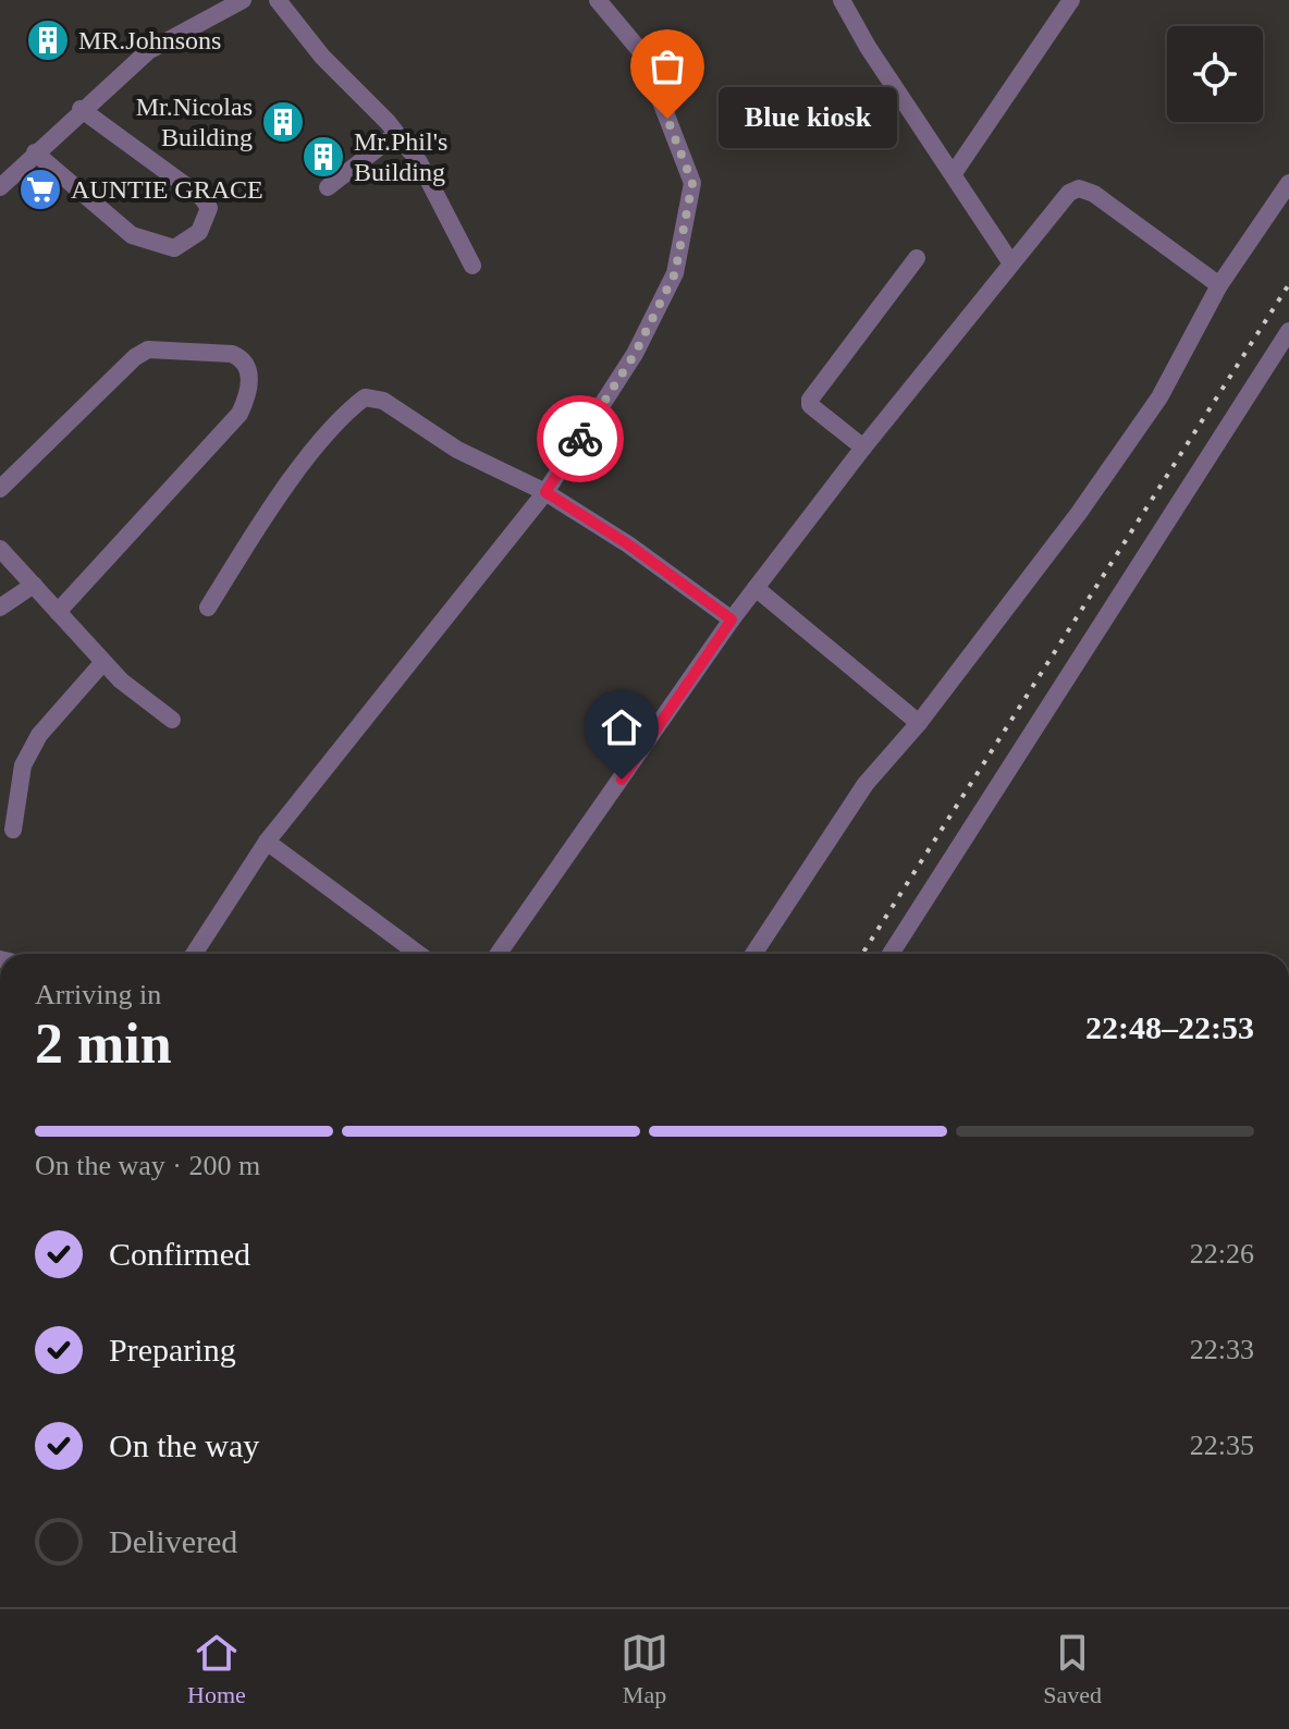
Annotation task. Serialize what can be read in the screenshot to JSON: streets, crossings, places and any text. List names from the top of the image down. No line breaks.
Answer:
{"places":{"building":["MR.Johnsons","Mr.Nicolas Building","Mr.Phil's Building"],"other":["Blue kiosk"],"supermarket":["AUNTIE GRACE"]},"page":{"bubble":"Blue kiosk","heading":["2 min","Arriving in","22:48–22:53"],"bar":"On the way · 200 m","list":[["Confirmed","22:26"],["Preparing","22:33"],["On the way","22:35"],"Delivered"],"tabs":["Home","Map","Saved"]}}
